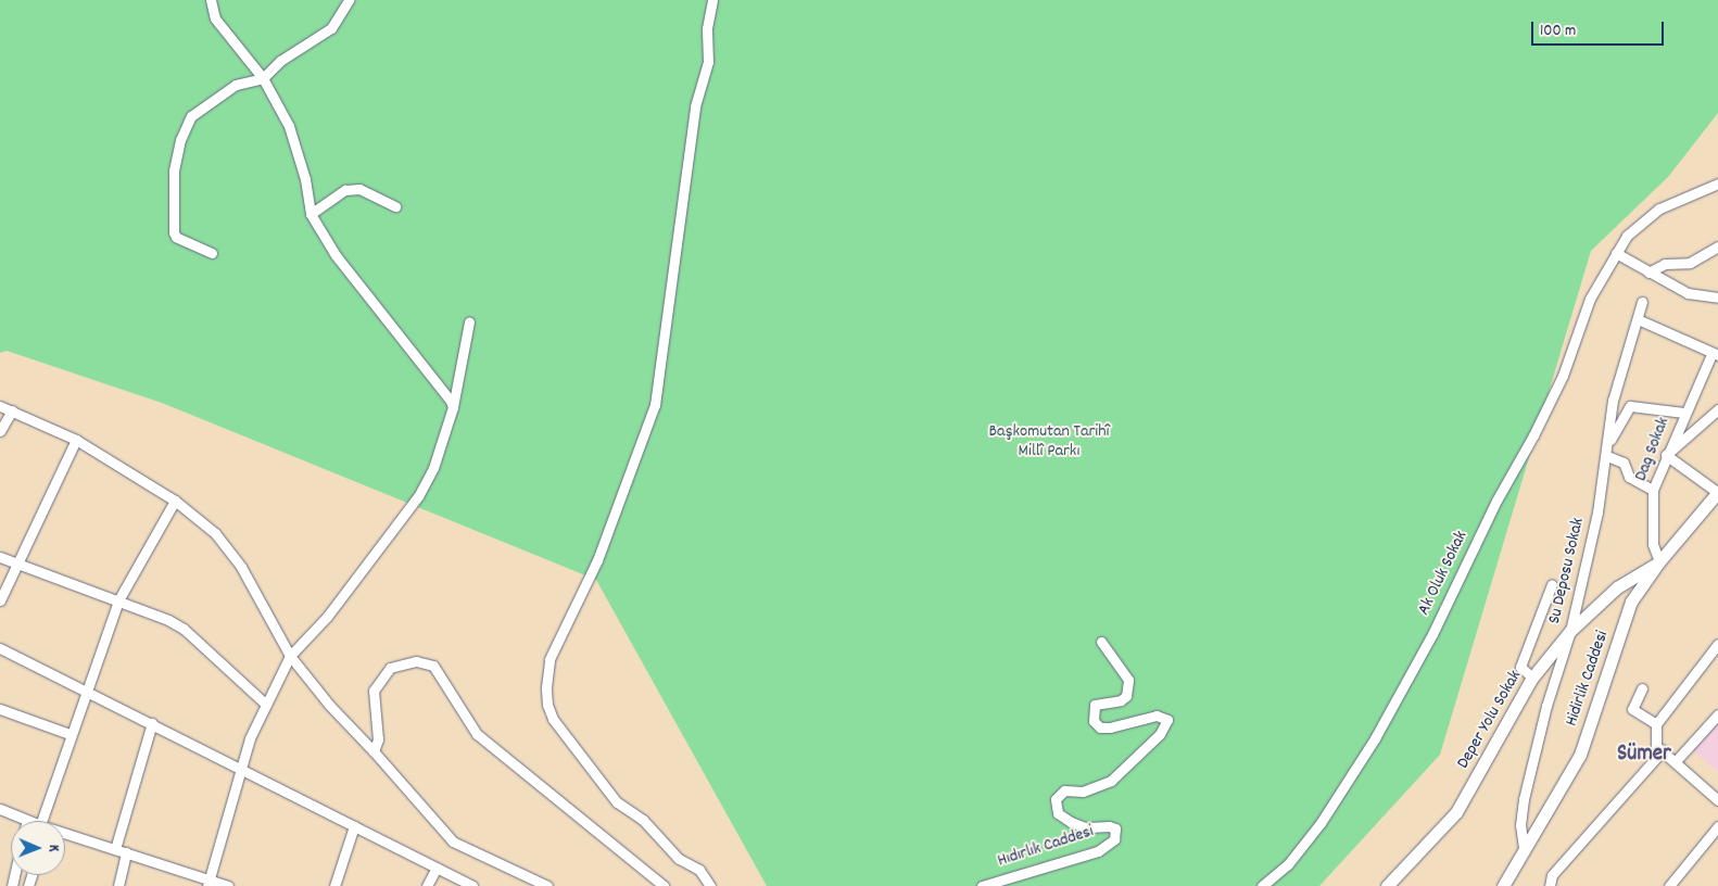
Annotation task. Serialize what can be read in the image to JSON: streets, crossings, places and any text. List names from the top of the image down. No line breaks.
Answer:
{"streets":{"street":["Dag Sokak","Su Deposu Sokak","Ak Oluk Sokak","Hidirlik Caddesi","Deper Yolu Sokak","Hıdırlık Caddesi"]},"crossings":[["Dag Sokak","Hidirlik Caddesi"],["Dag Sokak","Deper Yolu Sokak"],["Su Deposu Sokak","Hidirlik Caddesi"],["Su Deposu Sokak","Deper Yolu Sokak"],["Hidirlik Caddesi","Deper Yolu Sokak"]],"districts":["Sümer"],"parks":["Başkomutan Tarihî Millî Parkı"],"scale_bar":"100 m","north":"right"}
